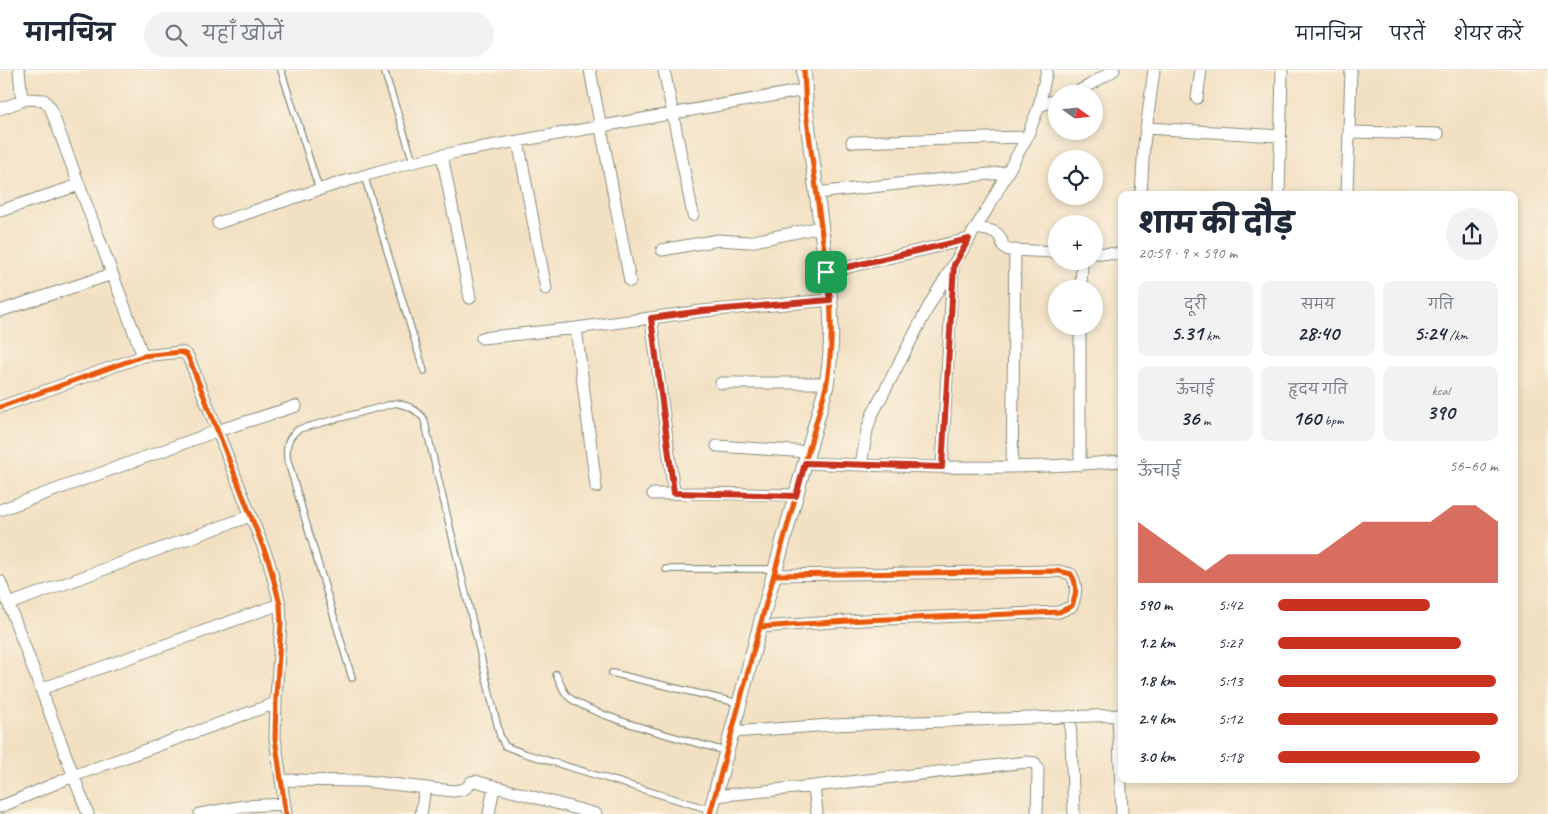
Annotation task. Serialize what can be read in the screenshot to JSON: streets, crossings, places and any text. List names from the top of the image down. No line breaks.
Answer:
{"north":"right","page":{"header":"मानचित्र","search":"यहाँ खोजें","nav":["मानचित्र","परतें","शेयर करें"],"map_buttons":["+","−"],"heading":["शाम की दौड़","20:59 · 9 × 590 m"],"stats":[["दूरी","5.31 km"],["समय","28:40"],["गति","5:24 /km"],["ऊँचाई","36 m"],["हृदय गति","160 bpm"],["kcal","390"]],"chart":["ऊँचाई","56–60 m"],"list":[{"name":"590 m","note":"5:42"},{"name":"1.2 km","note":"5:27"},{"name":"1.8 km","note":"5:13"},{"name":"2.4 km","note":"5:12"},{"name":"3.0 km","note":"5:18"}]}}
